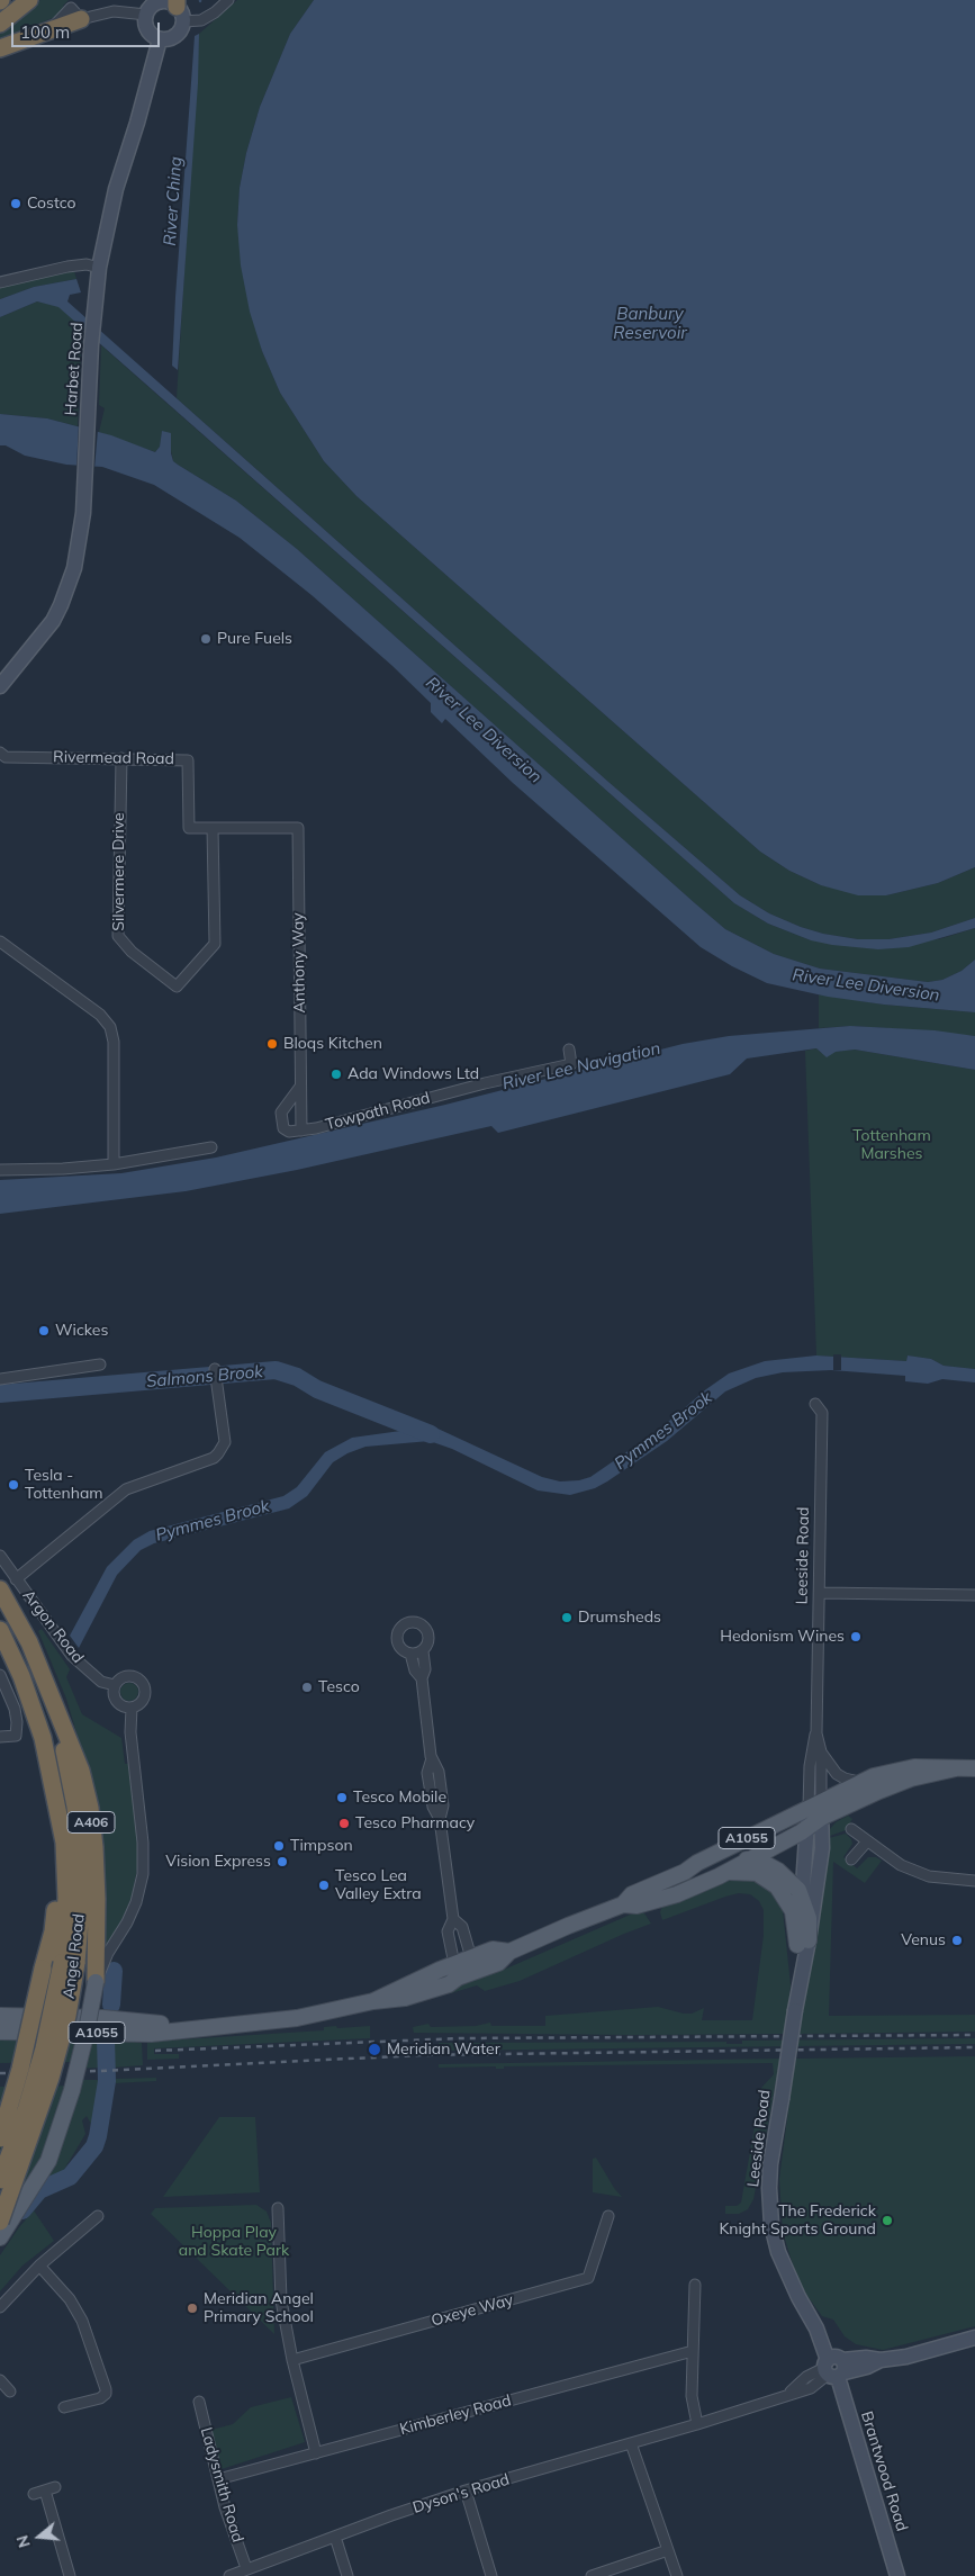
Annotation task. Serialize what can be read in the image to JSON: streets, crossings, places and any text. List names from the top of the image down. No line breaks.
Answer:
{"streets":{"highway":["A406","Angel Road"],"main road":["A1055"],"street":["Harbet Road","Rivermead Road","Silvermere Drive","Anthony Way","Towpath Road","Leeside Road","Argon Road","Oxeye Way","Kimberley Road","Brantwood Road","Ladysmith Road","Dyson's Road"]},"crossings":[["Rivermead Road","Silvermere Drive"],["Rivermead Road","Anthony Way"],["Anthony Way","Towpath Road"],["Leeside Road","A1055"],["Leeside Road","Brantwood Road"],["Leeside Road","Dyson's Road"],["A406","Angel Road"],["Kimberley Road","Ladysmith Road"],["Brantwood Road","Dyson's Road"],["Ladysmith Road","Dyson's Road"]],"water":["River Ching","Banbury Reservoir","River Lee Diversion","River Lee Navigation","Salmons Brook","Pymmes Brook"],"parks":["Tottenham Marshes","Hoppa Play and Skate Park"],"places":["Costco","Pure Fuels","Bloqs Kitchen","Ada Windows Ltd","Wickes","Tesla - Tottenham","Drumsheds","Hedonism Wines","Tesco","Tesco Mobile","Tesco Pharmacy","Timpson","Vision Express","Tesco Lea Valley Extra","Venus","Meridian Water","The Frederick Knight Sports Ground","Meridian Angel Primary School"],"scale_bar":"100 m","north":"left"}
